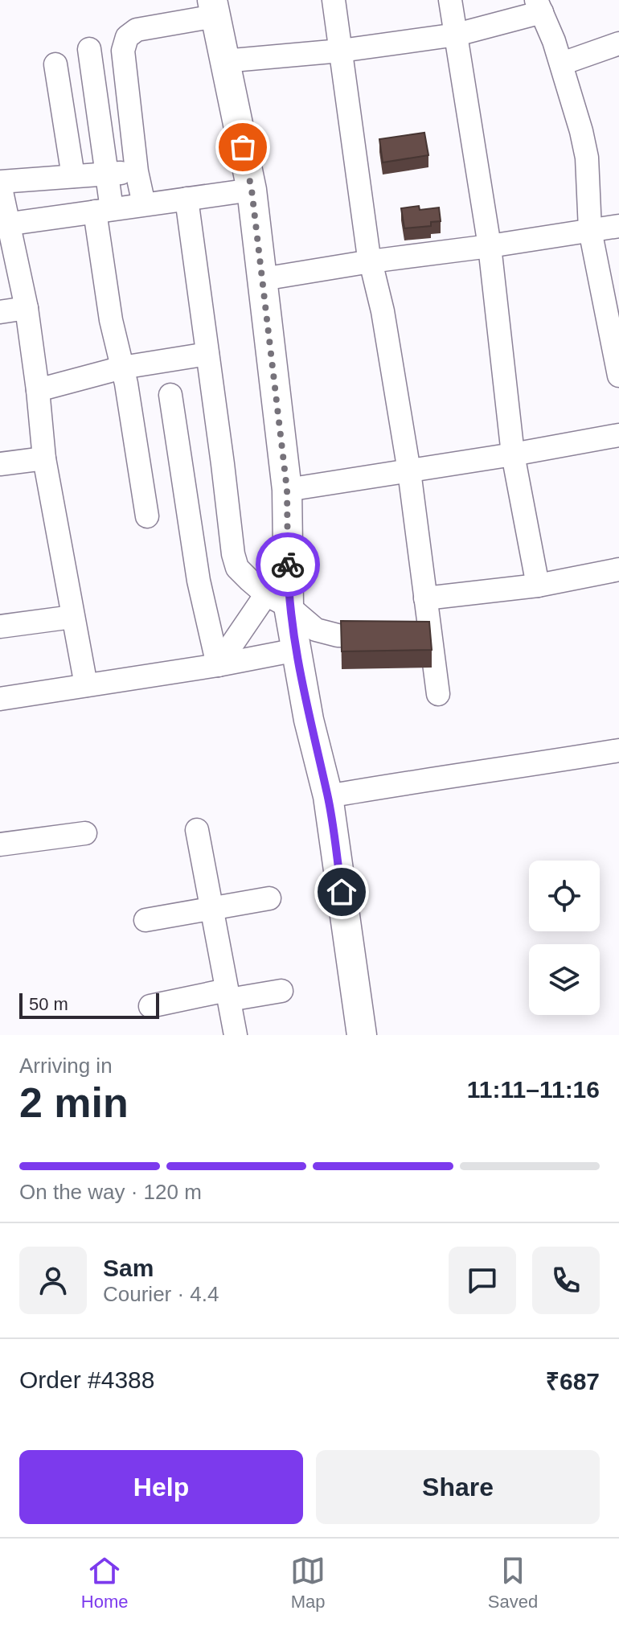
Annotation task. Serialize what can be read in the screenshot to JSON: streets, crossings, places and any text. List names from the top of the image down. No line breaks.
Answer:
{"scale_bar":"50 m","page":{"scale":"50 m","heading":["2 min","Arriving in","11:11–11:16"],"panel":["Sam","Courier · 4.4","Order #4388","₹687"],"bar":"On the way · 120 m","buttons":["Help","Share"],"tabs":["Home","Map","Saved"]}}
